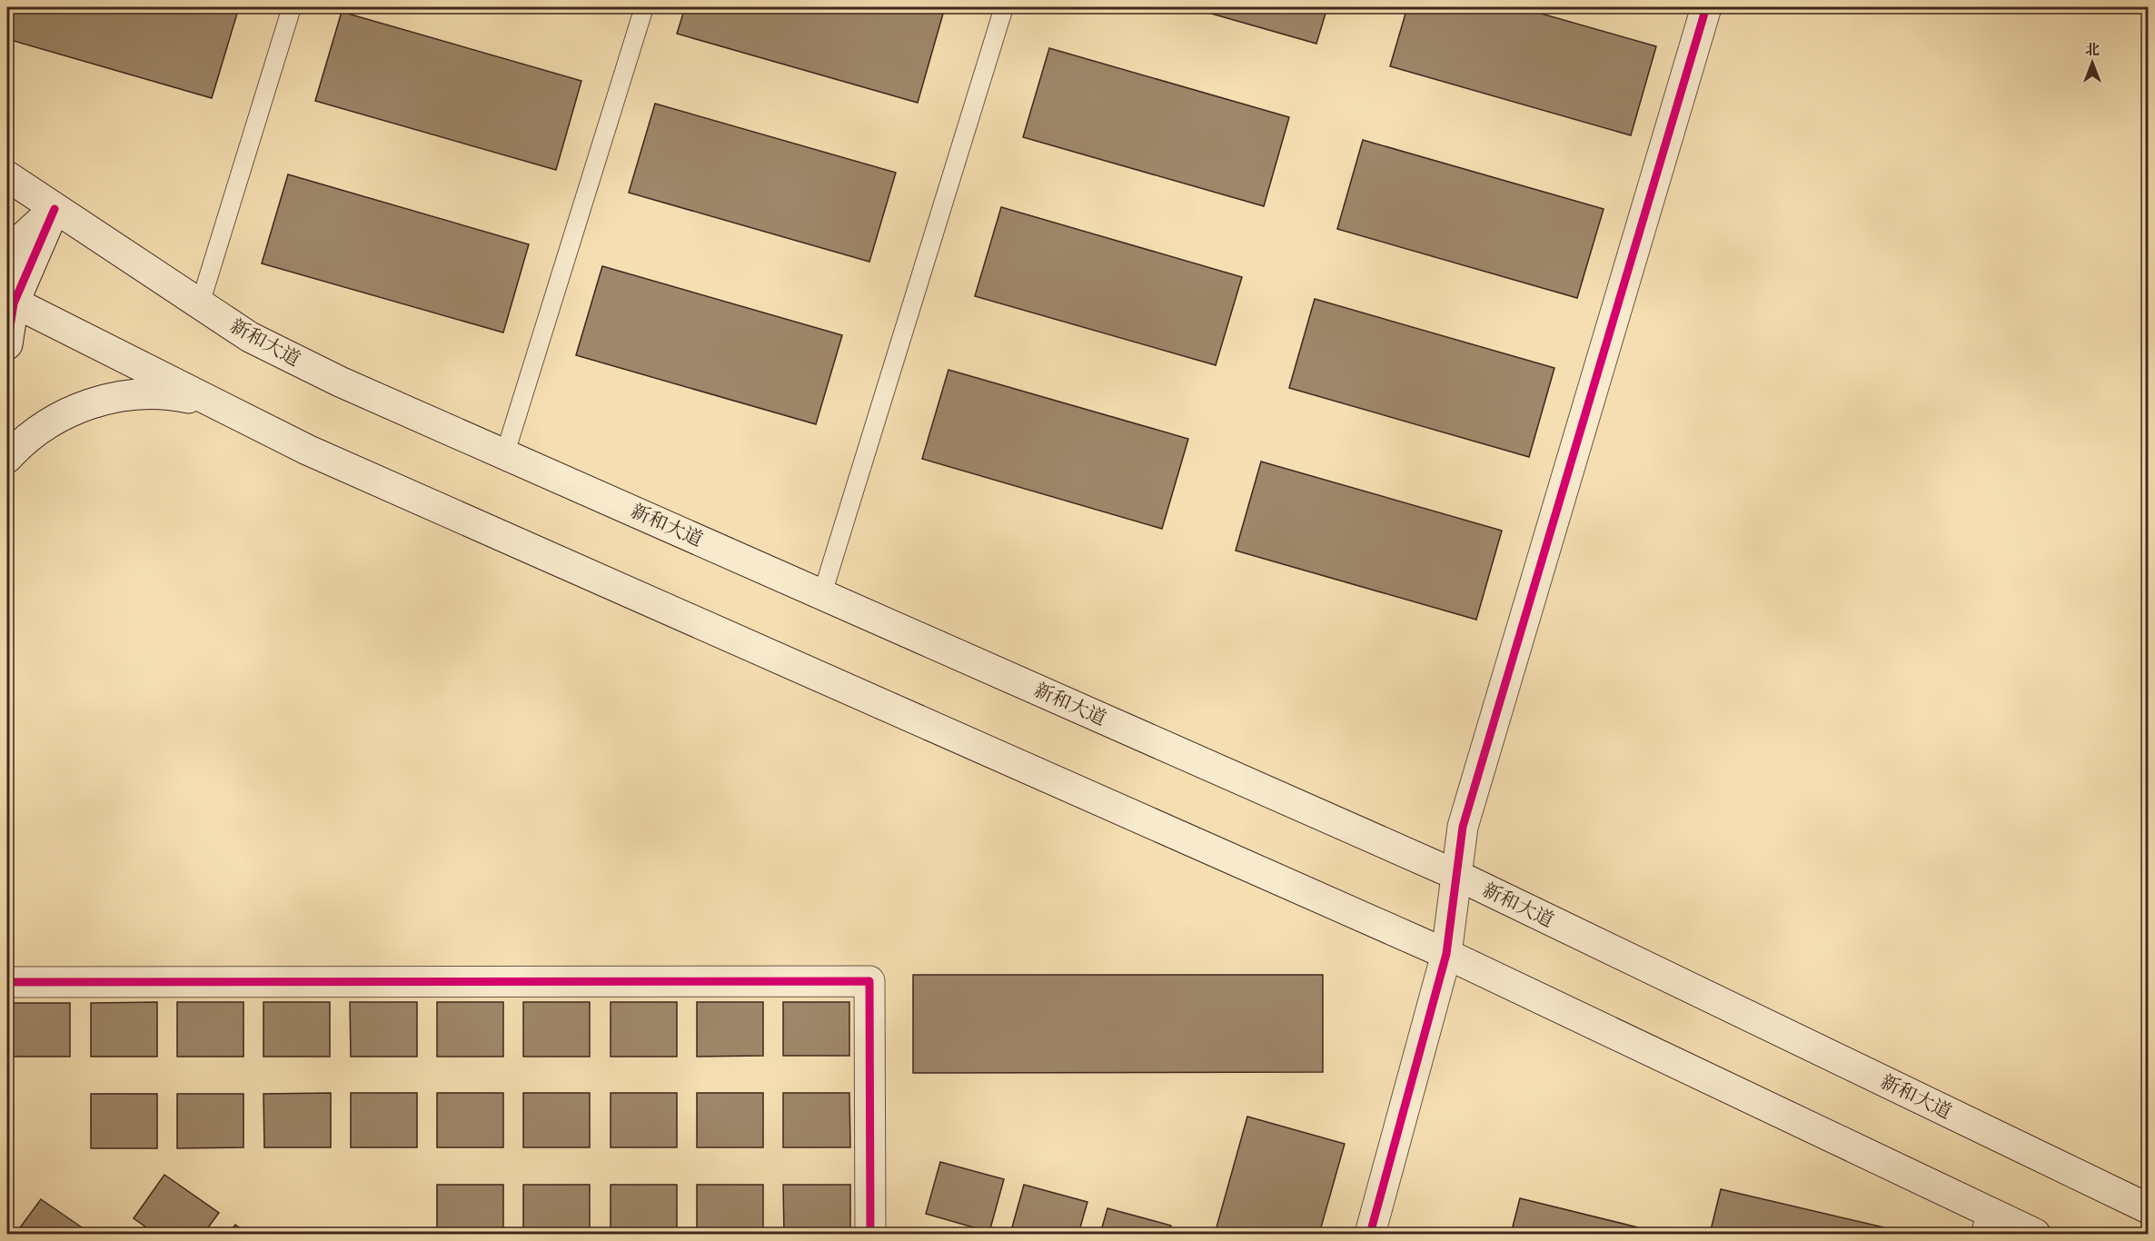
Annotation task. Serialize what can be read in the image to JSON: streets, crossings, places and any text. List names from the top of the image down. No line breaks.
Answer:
{"streets":{"main road":["新和大道"]},"north":"top"}
